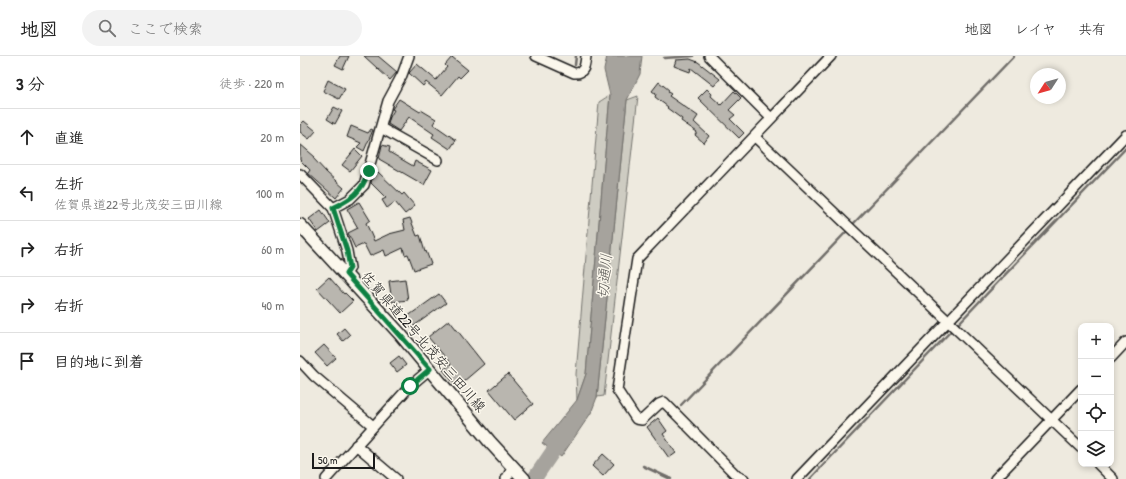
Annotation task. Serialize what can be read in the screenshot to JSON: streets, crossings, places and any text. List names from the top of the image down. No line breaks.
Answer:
{"streets":{"main road":["佐賀県道22号北茂安三田川線"]},"water":["切通川"],"scale_bar":"50 m","north":"bottom left","page":{"header":"地図","search":"ここで検索","nav":["地図","レイヤ","共有"],"heading":["3 分","徒歩 · 220 m"],"list":[["直進","20 m"],["左折","佐賀県道22号北茂安三田川線","100 m"],["右折","60 m"],["右折","40 m"],"目的地に到着"],"map_buttons":["+","−"],"scale":"50 m"}}
